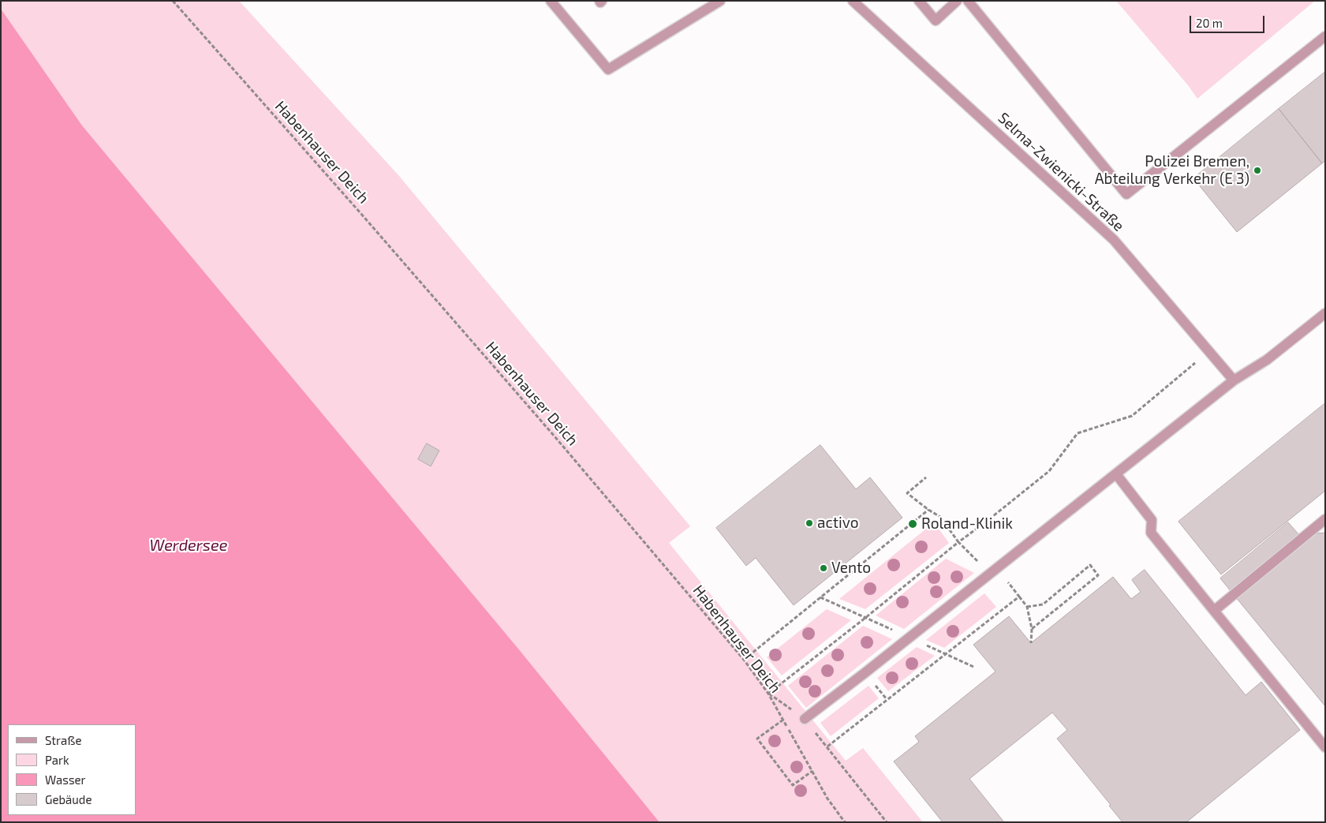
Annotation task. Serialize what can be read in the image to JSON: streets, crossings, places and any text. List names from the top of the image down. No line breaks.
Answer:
{"streets":{"street":["Selma-Zwienicki-Straße"],"path":["Habenhauser Deich"]},"water":["Werdersee"],"places":["Polizei Bremen, Abteilung Verkehr (E 3)","activo","Roland-Klinik","Vento"],"legend":["Straße","Park","Wasser","Gebäude"],"scale_bar":"20 m"}
